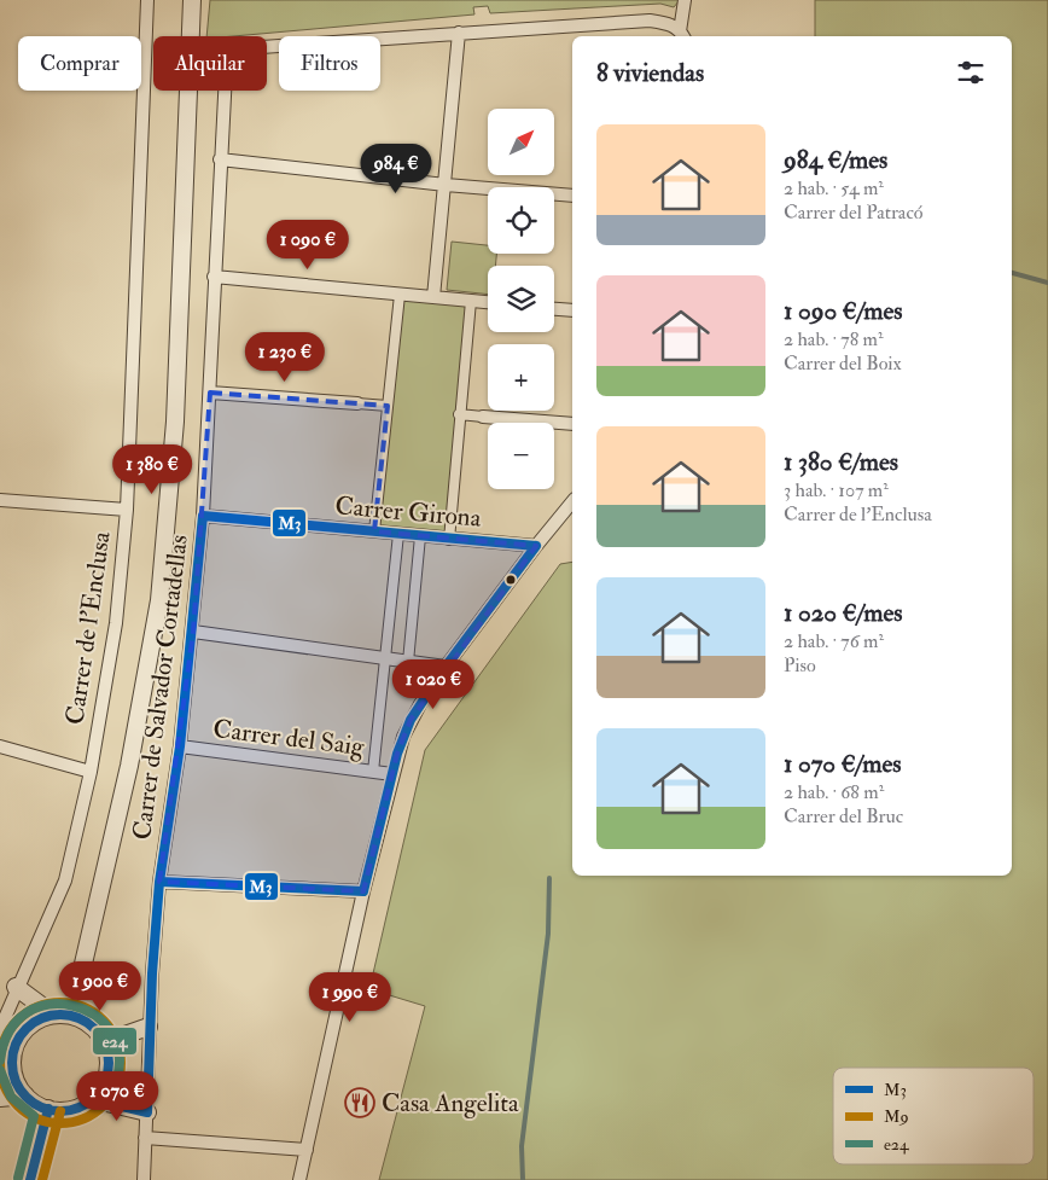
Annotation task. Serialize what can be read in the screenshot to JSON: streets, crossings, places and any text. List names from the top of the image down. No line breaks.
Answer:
{"streets":{"street":["Carrer Girona","Carrer de l'Enclusa","Carrer de Salvador Cortadellas","Carrer del Saig"]},"crossings":[["Carrer Girona","Carrer de Salvador Cortadellas"],["Carrer de Salvador Cortadellas","Carrer del Saig"]],"places":{"restaurant":["Casa Angelita"]},"lines":["transit line M3","transit line M9","transit line e24"],"legend":["M3","M9","e24"],"north":"top right","page":{"chip":["Comprar","Alquilar","Filtros"],"heading":"8 viviendas","map_buttons":["+","−"],"list":[{"name":"984 €/mes","note":"2 hab. · 54 m² · Carrer del Patracó"},{"name":"1 090 €/mes","note":"2 hab. · 78 m² · Carrer del Boix"},{"name":"1 380 €/mes","note":"3 hab. · 107 m² · Carrer de l'Enclusa"},{"name":"1 020 €/mes","note":"2 hab. · 76 m² · Piso"},{"name":"1 070 €/mes","note":"2 hab. · 68 m² · Carrer del Bruc"}],"price":["984 €","1 090 €","1 230 €","1 380 €","1 020 €","1 900 €","1 990 €","1 070 €"]}}
